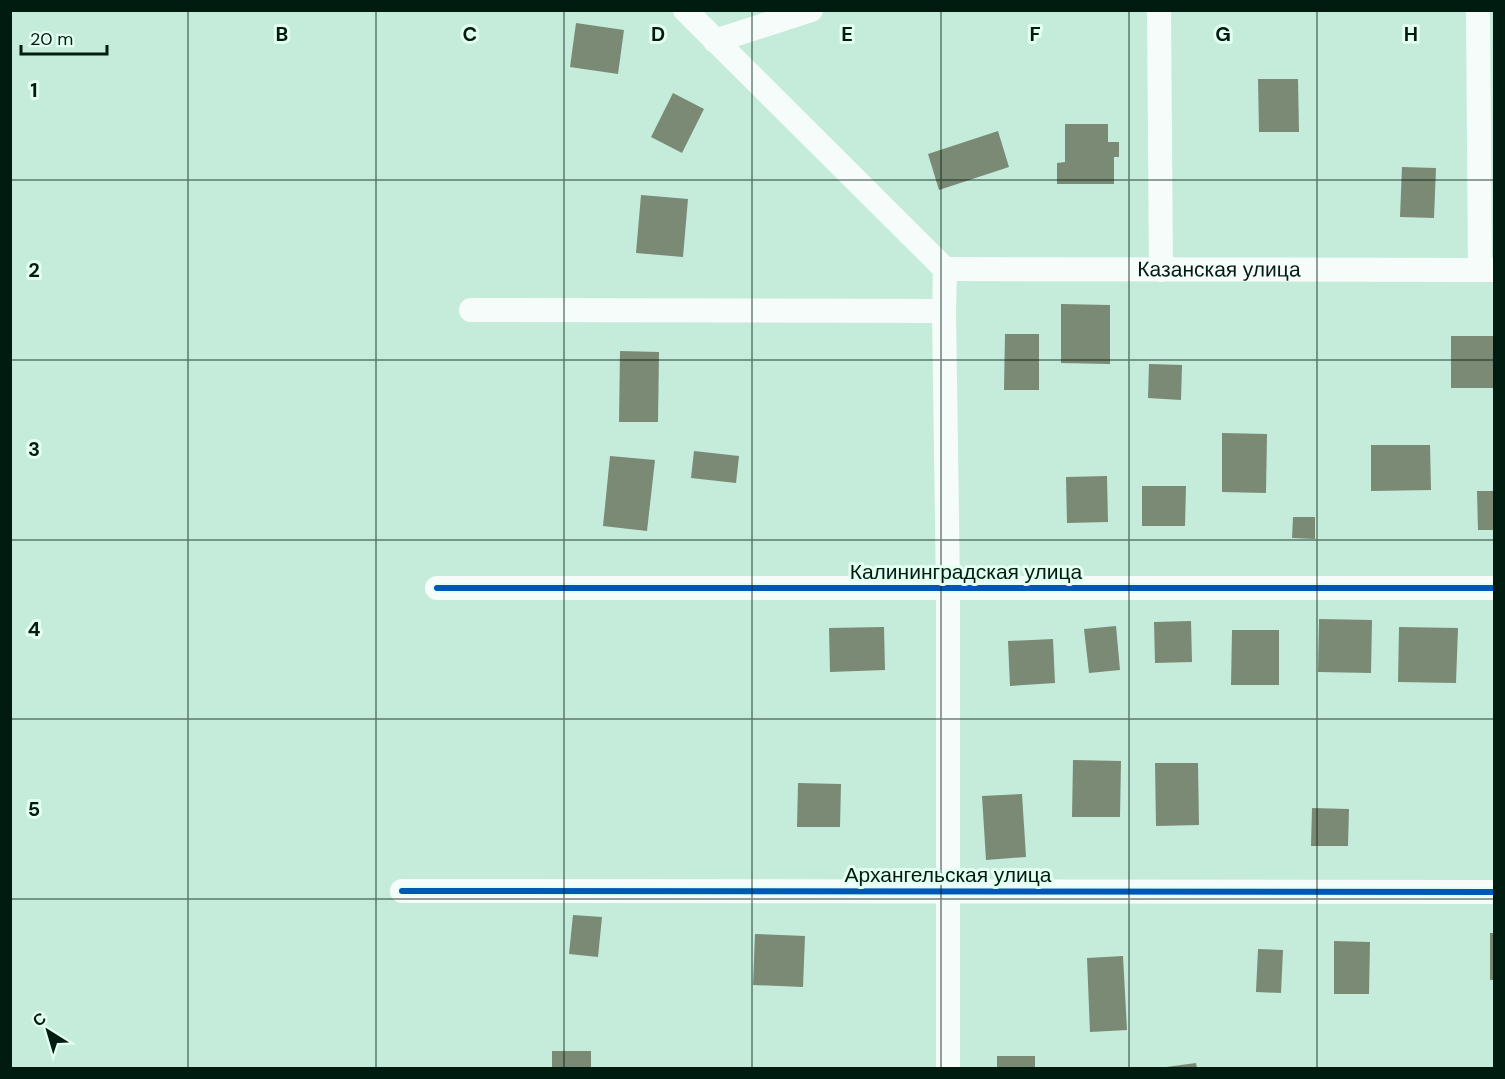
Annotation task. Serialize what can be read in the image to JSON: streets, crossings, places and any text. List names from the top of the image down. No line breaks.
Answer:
{"streets":{"street":["Казанская улица","Калининградская улица","Архангельская улица"]},"scale_bar":"20 m","north":"top left","grid":{"columns":["B","C","D","E","F","G","H"],"rows":["1","2","3","4","5"]}}
